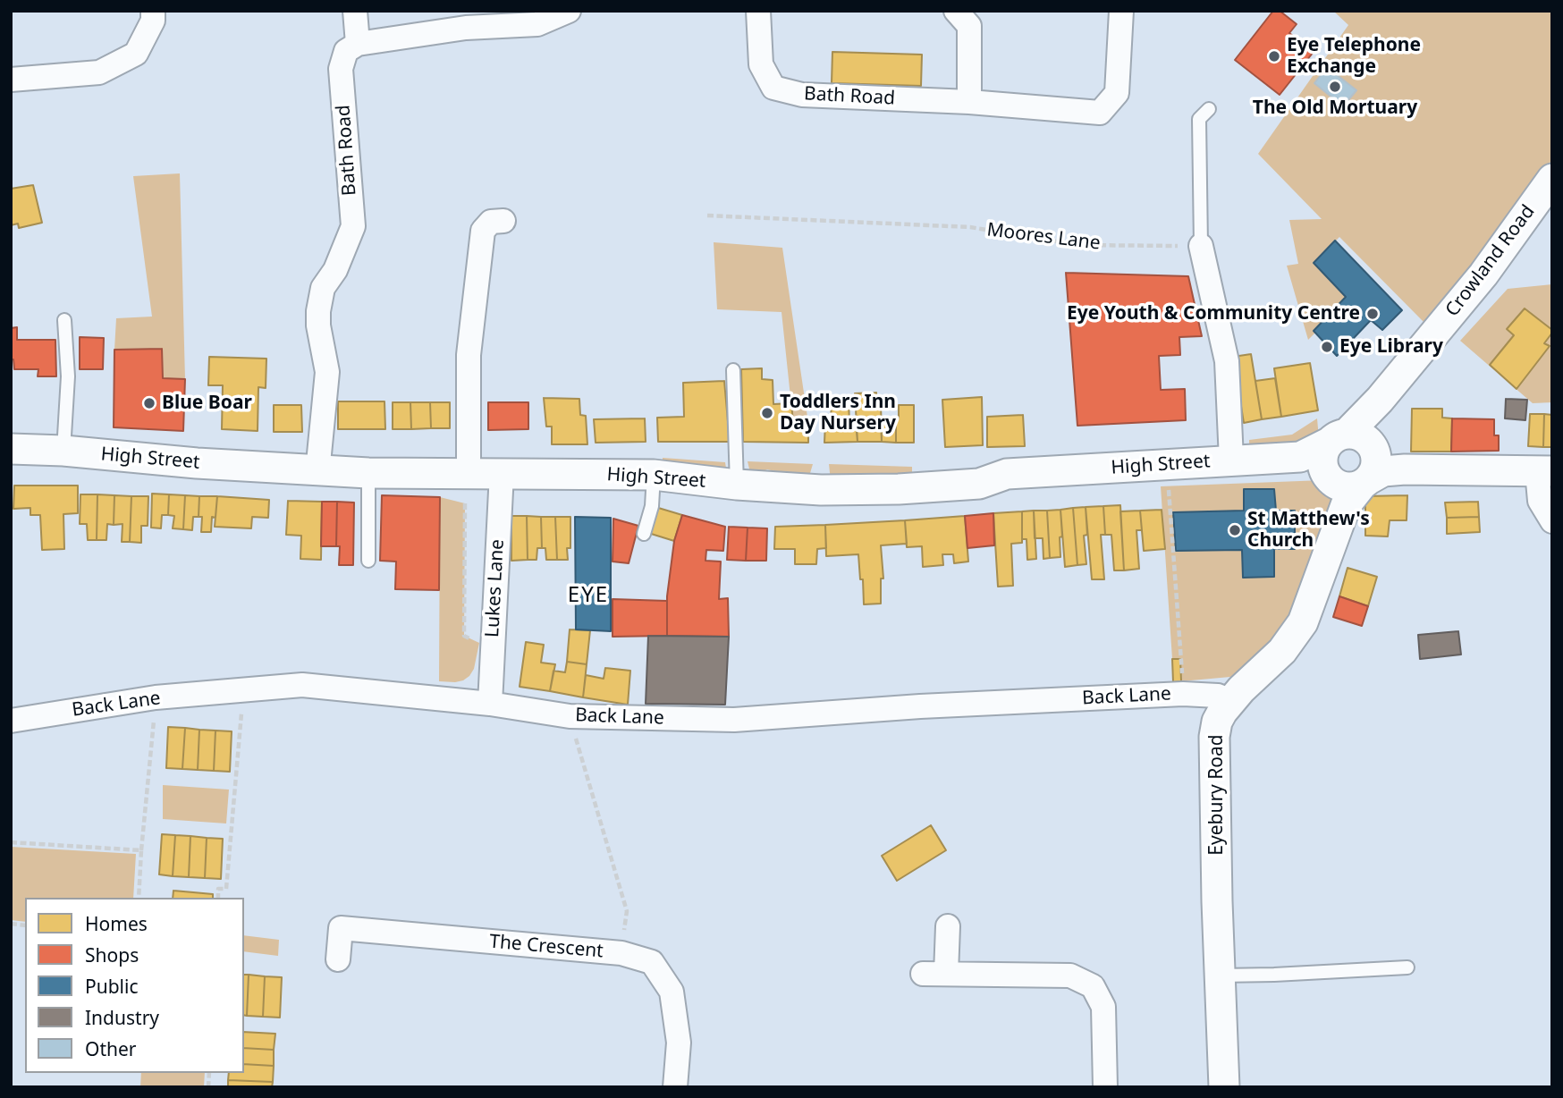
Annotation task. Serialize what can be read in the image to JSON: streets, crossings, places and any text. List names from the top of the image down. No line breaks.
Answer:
{"streets":{"street":["Bath Road","Crowland Road","High Street","Lukes Lane","Back Lane","Eyebury Road","The Crescent"],"path":["Moores Lane"]},"crossings":[["Bath Road","High Street"],["Crowland Road","High Street"],["Crowland Road","Eyebury Road"],["High Street","Lukes Lane"],["High Street","Eyebury Road"],["Lukes Lane","Back Lane"],["Back Lane","Eyebury Road"]],"districts":["EYE"],"places":["Eye Telephone Exchange","The Old Mortuary","Eye Youth & Community Centre","Eye Library","Blue Boar","Toddlers Inn Day Nursery","St Matthew's Church"],"legend":["Homes","Shops","Public","Industry","Other"]}
